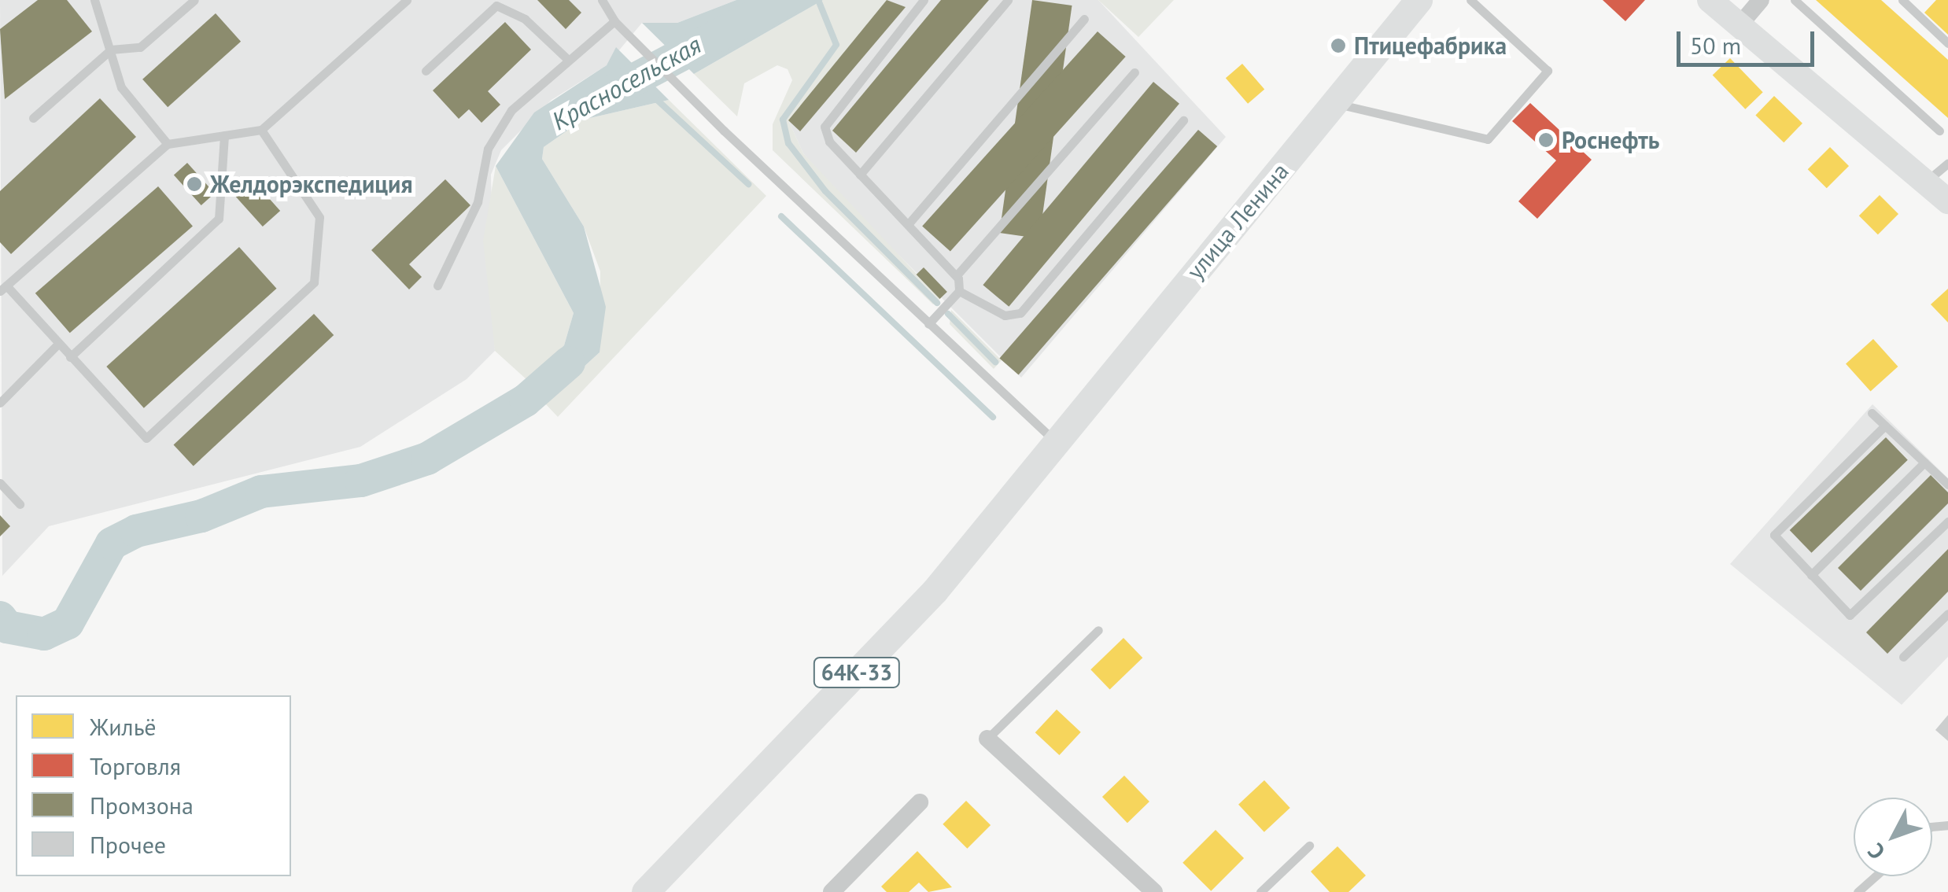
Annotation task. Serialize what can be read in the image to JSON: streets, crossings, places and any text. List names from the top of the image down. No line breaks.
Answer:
{"streets":{"main road":["улица Ленина","64К-33"]},"crossings":[["улица Ленина","64К-33"]],"water":["Красносельская"],"places":["Птицефабрика","Роснефть","Желдорэкспедиция"],"legend":["Жильё","Торговля","Промзона","Прочее"],"scale_bar":"50 m","north":"bottom left"}
